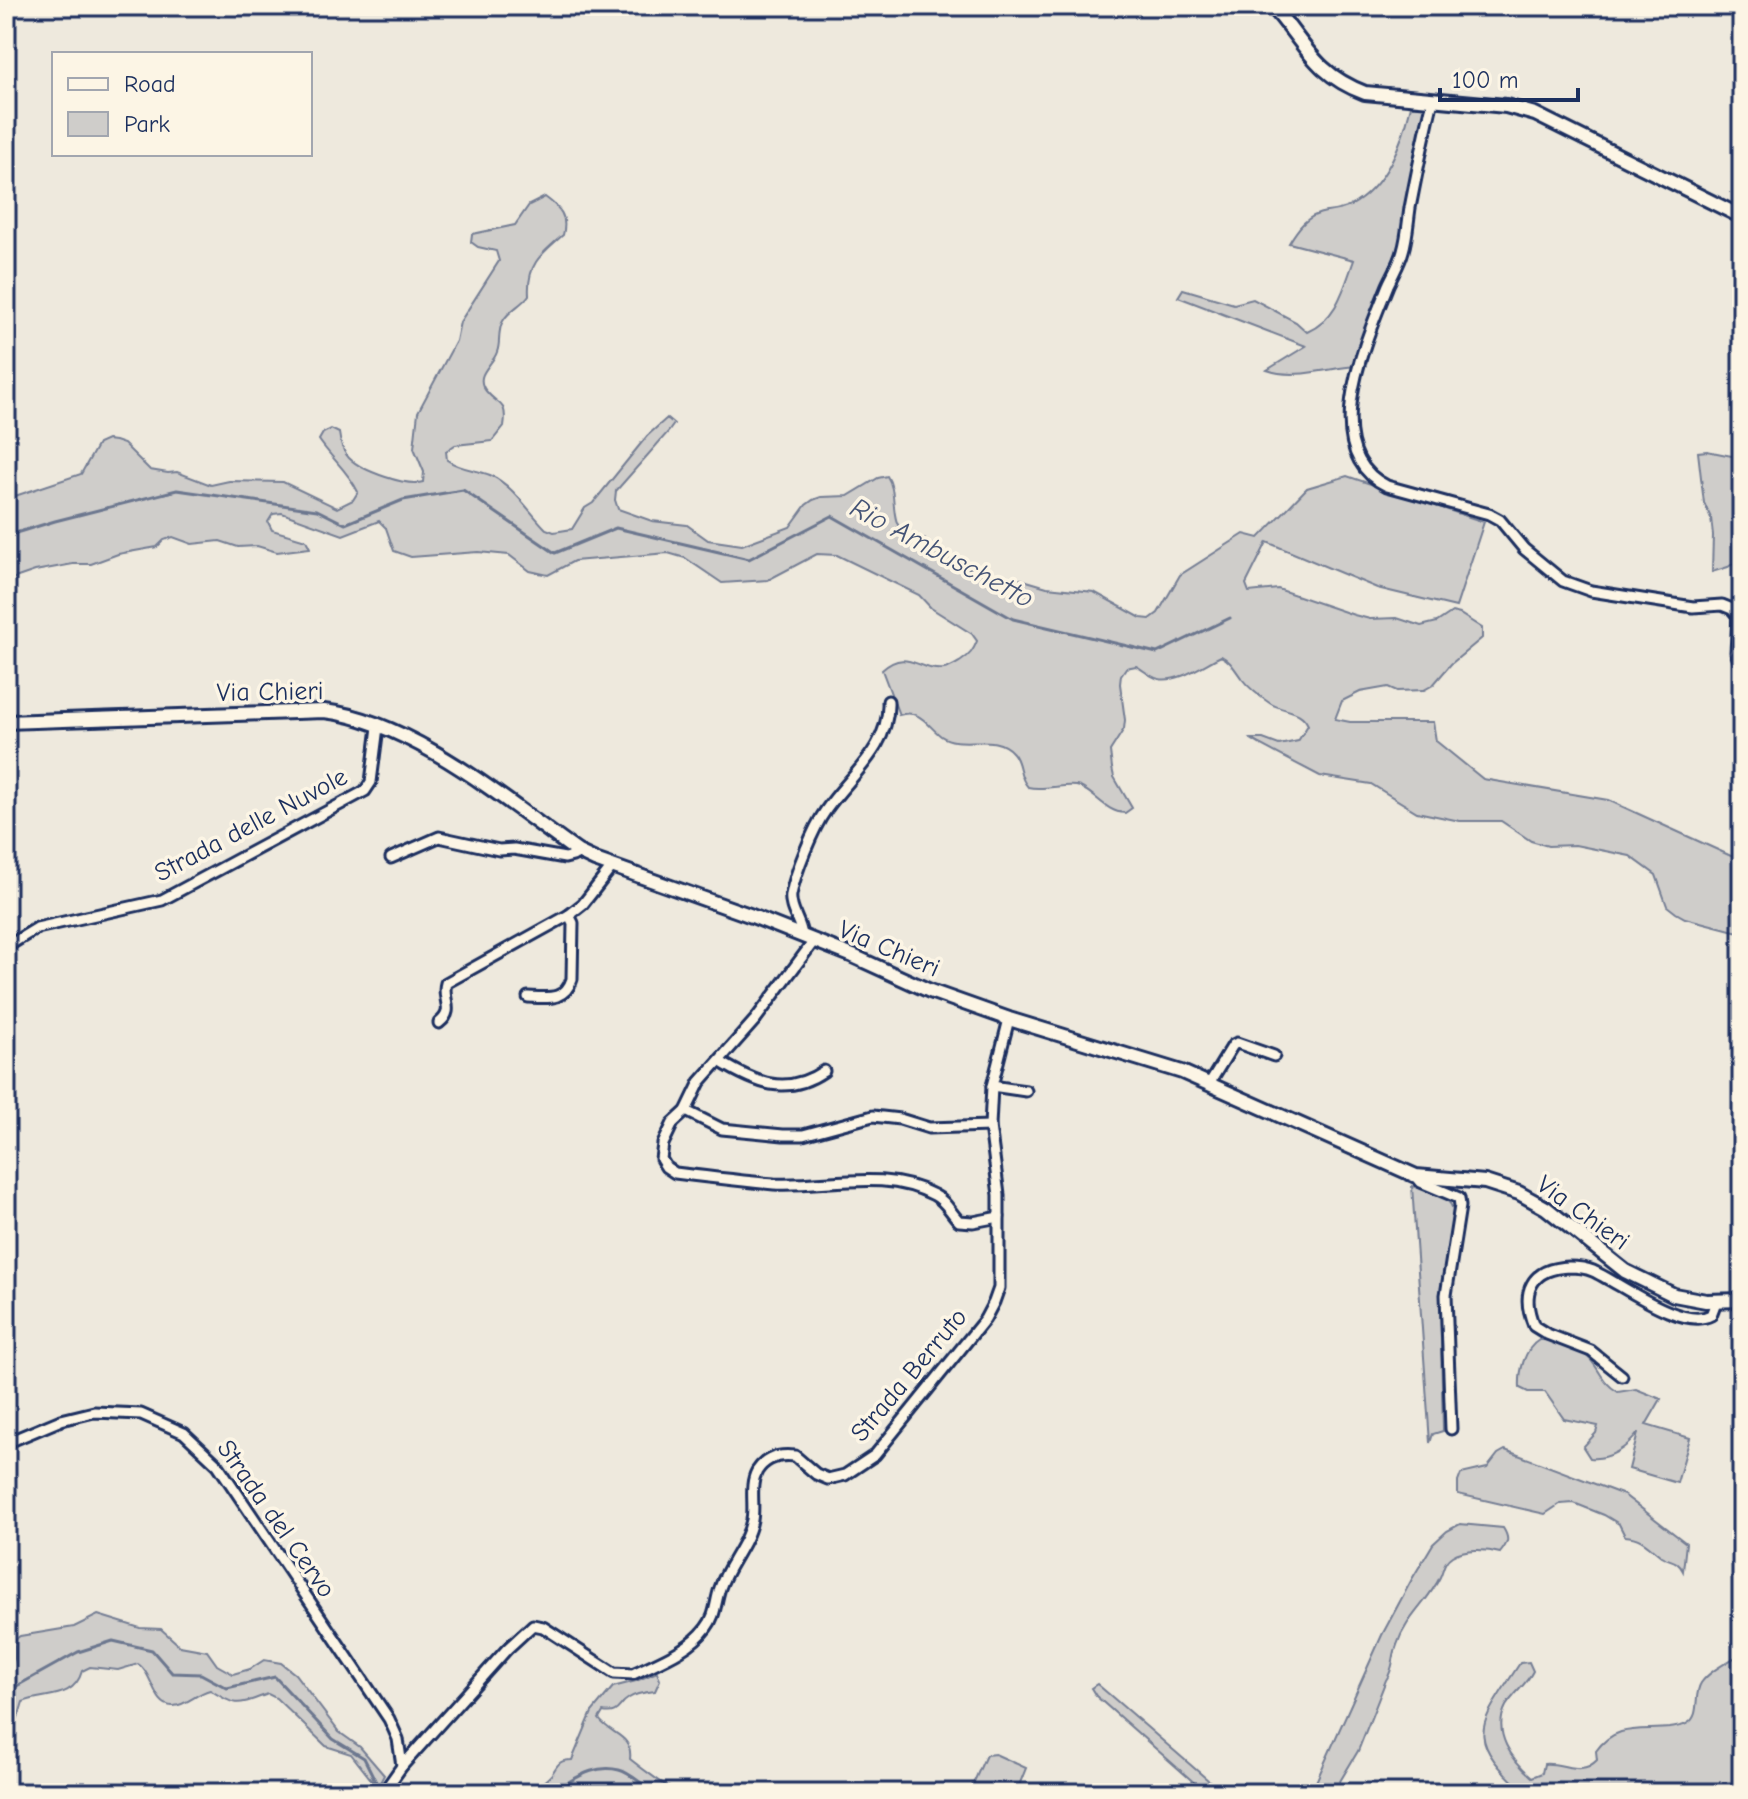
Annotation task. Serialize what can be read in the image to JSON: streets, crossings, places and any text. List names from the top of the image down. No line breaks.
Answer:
{"streets":{"street":["Via Chieri","Strada delle Nuvole","Strada Berruto","Strada del Cervo"]},"crossings":[["Via Chieri","Strada delle Nuvole"],["Via Chieri","Strada Berruto"],["Strada Berruto","Strada del Cervo"]],"water":["Rio Ambuschetto"],"legend":["Road","Park"],"scale_bar":"100 m"}
